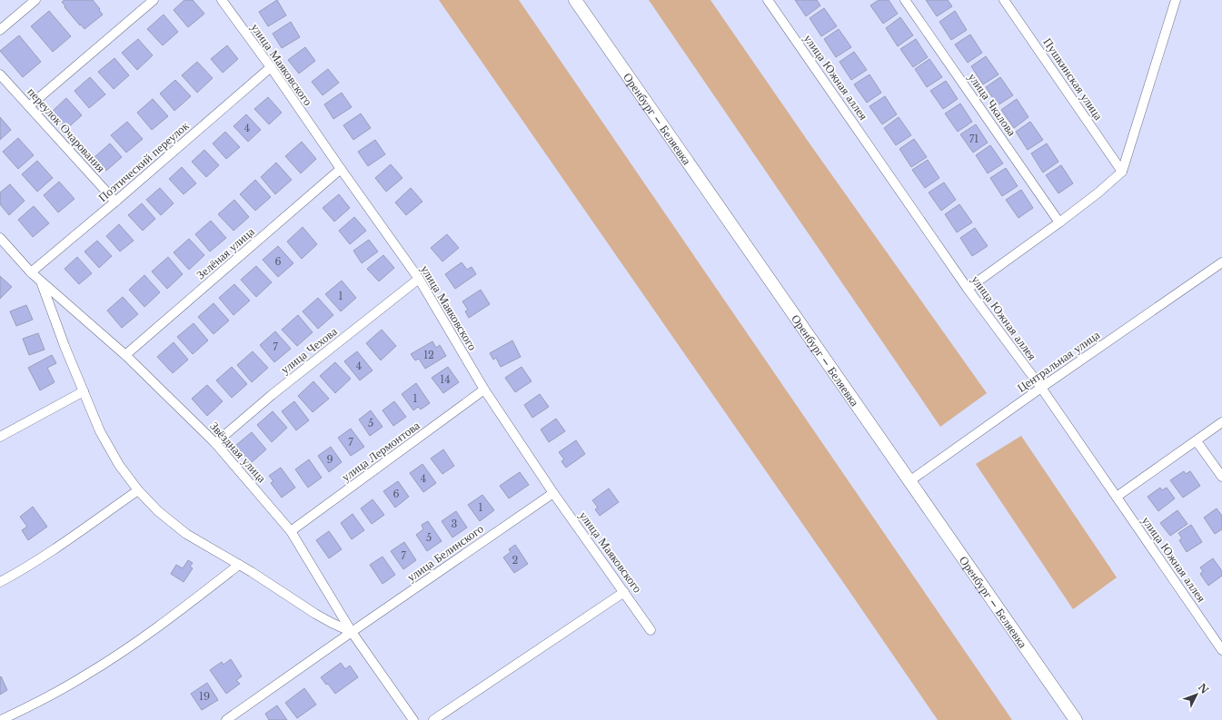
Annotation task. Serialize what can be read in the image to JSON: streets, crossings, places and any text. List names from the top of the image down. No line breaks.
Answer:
{"streets":{"main road":["Оренбург – Беляевка"],"street":["улица Маяковского","улица Южная аллея","Пушкинская улица","улица Чкалова","переулок Очарования","Поэтический переулок","Зелёная улица","улица Чехова","Центральная улица","улица Лермонтова","Звёздная улица","улица Белинского"]},"crossings":[["улица Маяковского","Поэтический переулок"],["улица Маяковского","Зелёная улица"],["улица Маяковского","улица Чехова"],["улица Маяковского","улица Лермонтова"],["улица Маяковского","улица Белинского"],["улица Южная аллея","Центральная улица"],["Оренбург – Беляевка","Центральная улица"],["переулок Очарования","Поэтический переулок"],["Поэтический переулок","Звёздная улица"],["Зелёная улица","Звёздная улица"],["улица Чехова","Звёздная улица"],["улица Лермонтова","Звёздная улица"],["Звёздная улица","улица Белинского"]],"house_numbers":["4","71","6","1","7","12","4","14","1","5","7","9","4","6","1","3","5","7","2","19"],"north":"top right"}
